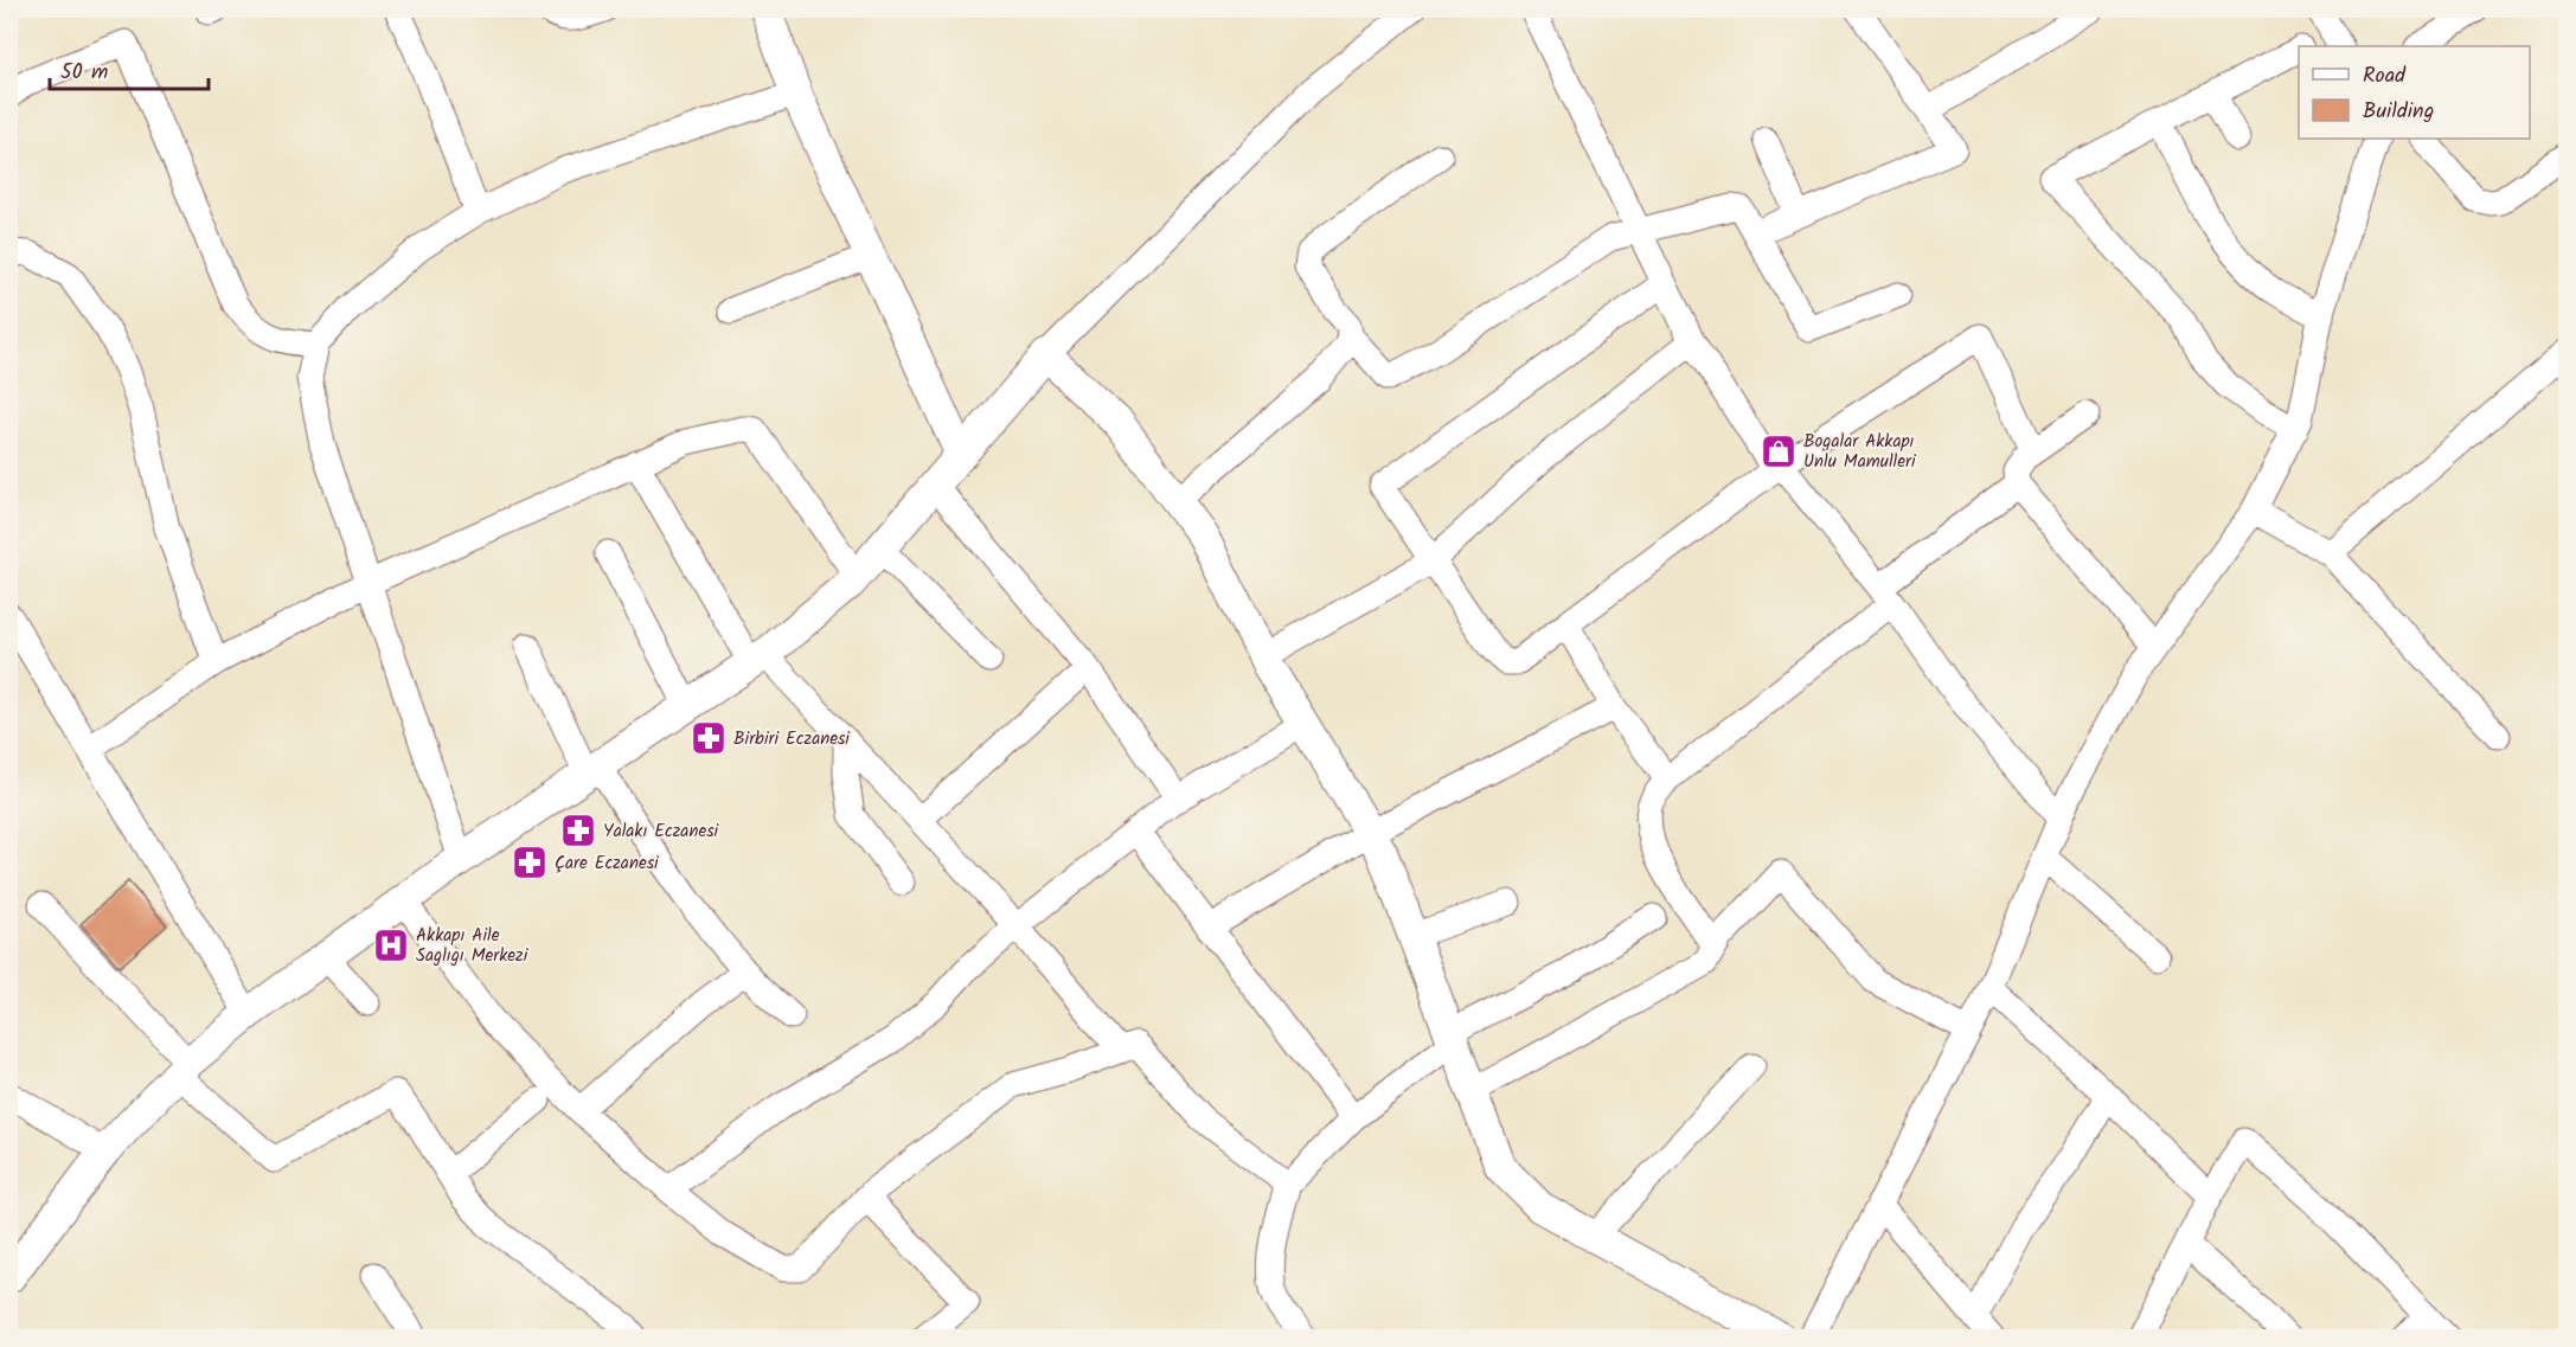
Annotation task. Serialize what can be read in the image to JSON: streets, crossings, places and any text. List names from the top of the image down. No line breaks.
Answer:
{"places":{"shop":["Bogalar Akkapı Unlu Mamulleri"],"pharmacy":["Birbiri Eczanesi","Yalakı Eczanesi","Çare Eczanesi"],"hospital":["Akkapı Aile Saglıgı Merkezi"]},"legend":["Road","Building"],"scale_bar":"50 m"}
